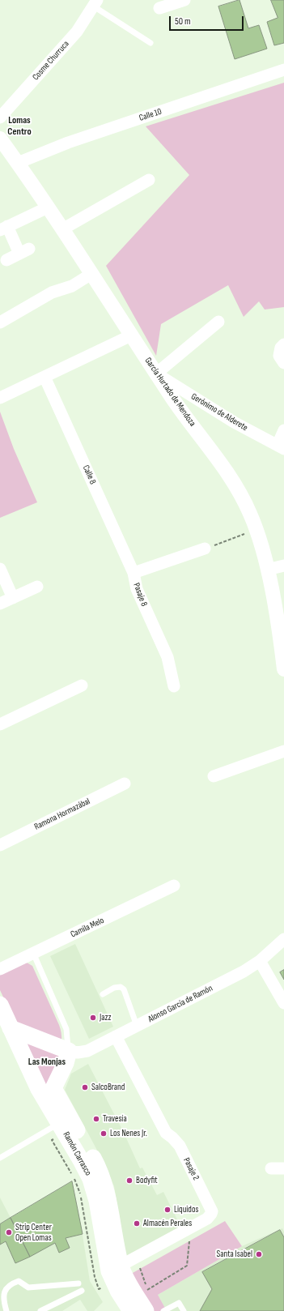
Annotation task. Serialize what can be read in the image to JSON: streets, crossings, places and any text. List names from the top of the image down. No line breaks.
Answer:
{"streets":{"main road":["Alonso García de Ramón","Ramón Carrasco"],"street":["Cosme Churruca","Calle 10","García Hurtado de Mendoza","Gerónimo de Alderete","Calle 8","Pasaje 8","Ramona Hormazábal","Camila Melo","Pasaje 2"]},"crossings":[["Calle 10","García Hurtado de Mendoza"],["García Hurtado de Mendoza","Gerónimo de Alderete"],["Calle 8","Pasaje 8"],["Alonso García de Ramón","Ramón Carrasco"],["Alonso García de Ramón","Pasaje 2"],["Ramón Carrasco","Pasaje 2"]],"districts":["Lomas Centro","Las Monjas"],"places":["Jazz","SalcoBrand","Travesía","Los Nenes Jr.","Bodyfit","Liquidos","Almacén Perales","Strip Center Open Lomas","Santa Isabel"],"scale_bar":"50 m"}
